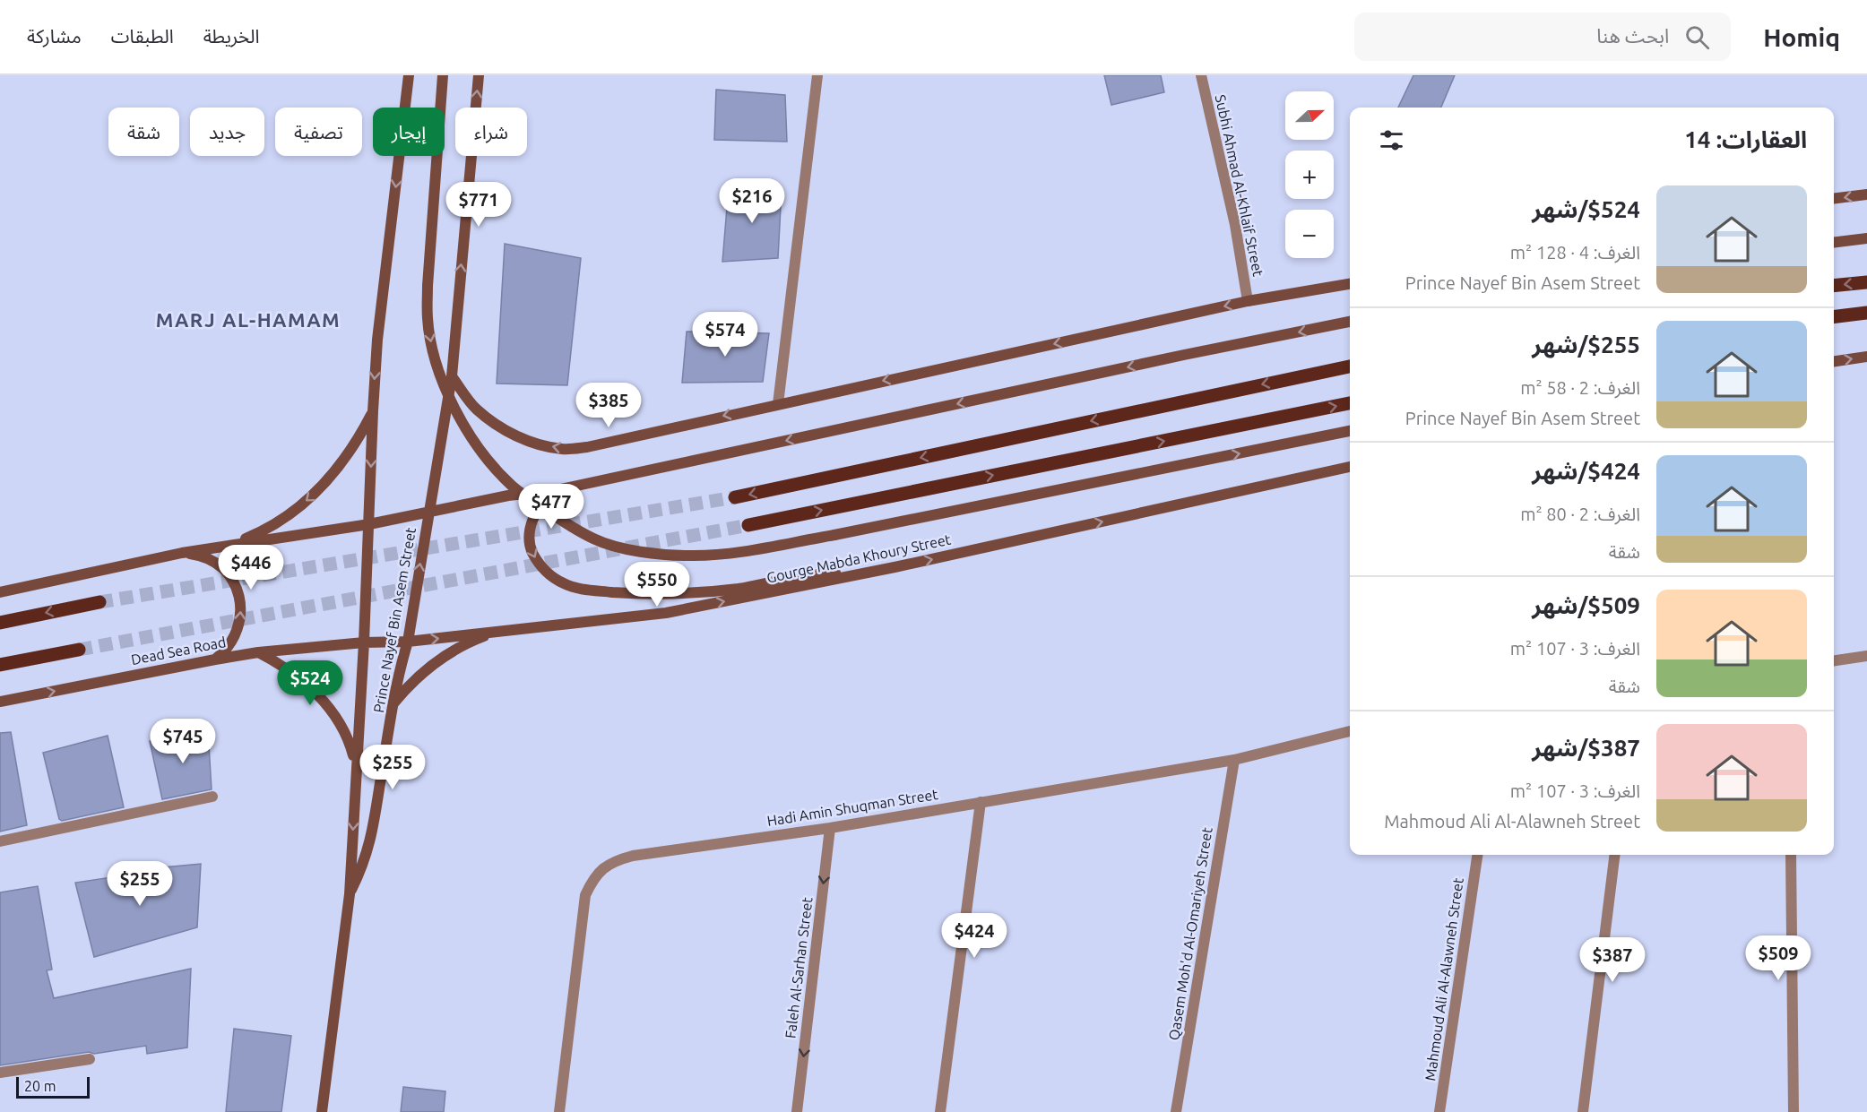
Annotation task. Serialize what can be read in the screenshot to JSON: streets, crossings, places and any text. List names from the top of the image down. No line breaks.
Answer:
{"streets":{"street":["Subhi Ahmad Al-Khlaif Street","Gourge Mabda Khoury Street","Prince Nayef Bin Asem Street","Dead Sea Road","Hadi Amin Shuqman Street","Qasem Moh'd Al-Omariyeh Street","Faleh Al-Sarhan Street","Mahmoud Ali Al-Alawneh Street"]},"crossings":[["Gourge Mabda Khoury Street","Prince Nayef Bin Asem Street"],["Gourge Mabda Khoury Street","Dead Sea Road"],["Prince Nayef Bin Asem Street","Dead Sea Road"],["Hadi Amin Shuqman Street","Qasem Moh'd Al-Omariyeh Street"],["Hadi Amin Shuqman Street","Faleh Al-Sarhan Street"]],"one_way":["Gourge Mabda Khoury Street","Dead Sea Road","Faleh Al-Sarhan Street"],"districts":["MARJ AL-HAMAM"],"scale_bar":"20 m","north":"right","page":{"header":"Homiq","search":"ابحث هنا","nav":["الخريطة","الطبقات","مشاركة"],"map_buttons":["+","−"],"chip":["شراء","إيجار","تصفية","جديد","شقة"],"heading":"العقارات: 14","list":[{"name":"$524/شهر","note":"الغرف: 4 · 128 m² · Prince Nayef Bin Asem Street"},{"name":"$255/شهر","note":"الغرف: 2 · 58 m² · Prince Nayef Bin Asem Street"},{"name":"$424/شهر","note":"الغرف: 2 · 80 m² · شقة"},{"name":"$509/شهر","note":"الغرف: 3 · 107 m² · شقة"},{"name":"$387/شهر","note":"الغرف: 3 · 107 m² · Mahmoud Ali Al-Alawneh Street"}],"price":["$216","$771","$574","$385","$477","$446","$550","$524","$745","$255","$255","$424","$509","$387"],"scale":"20 m"}}
